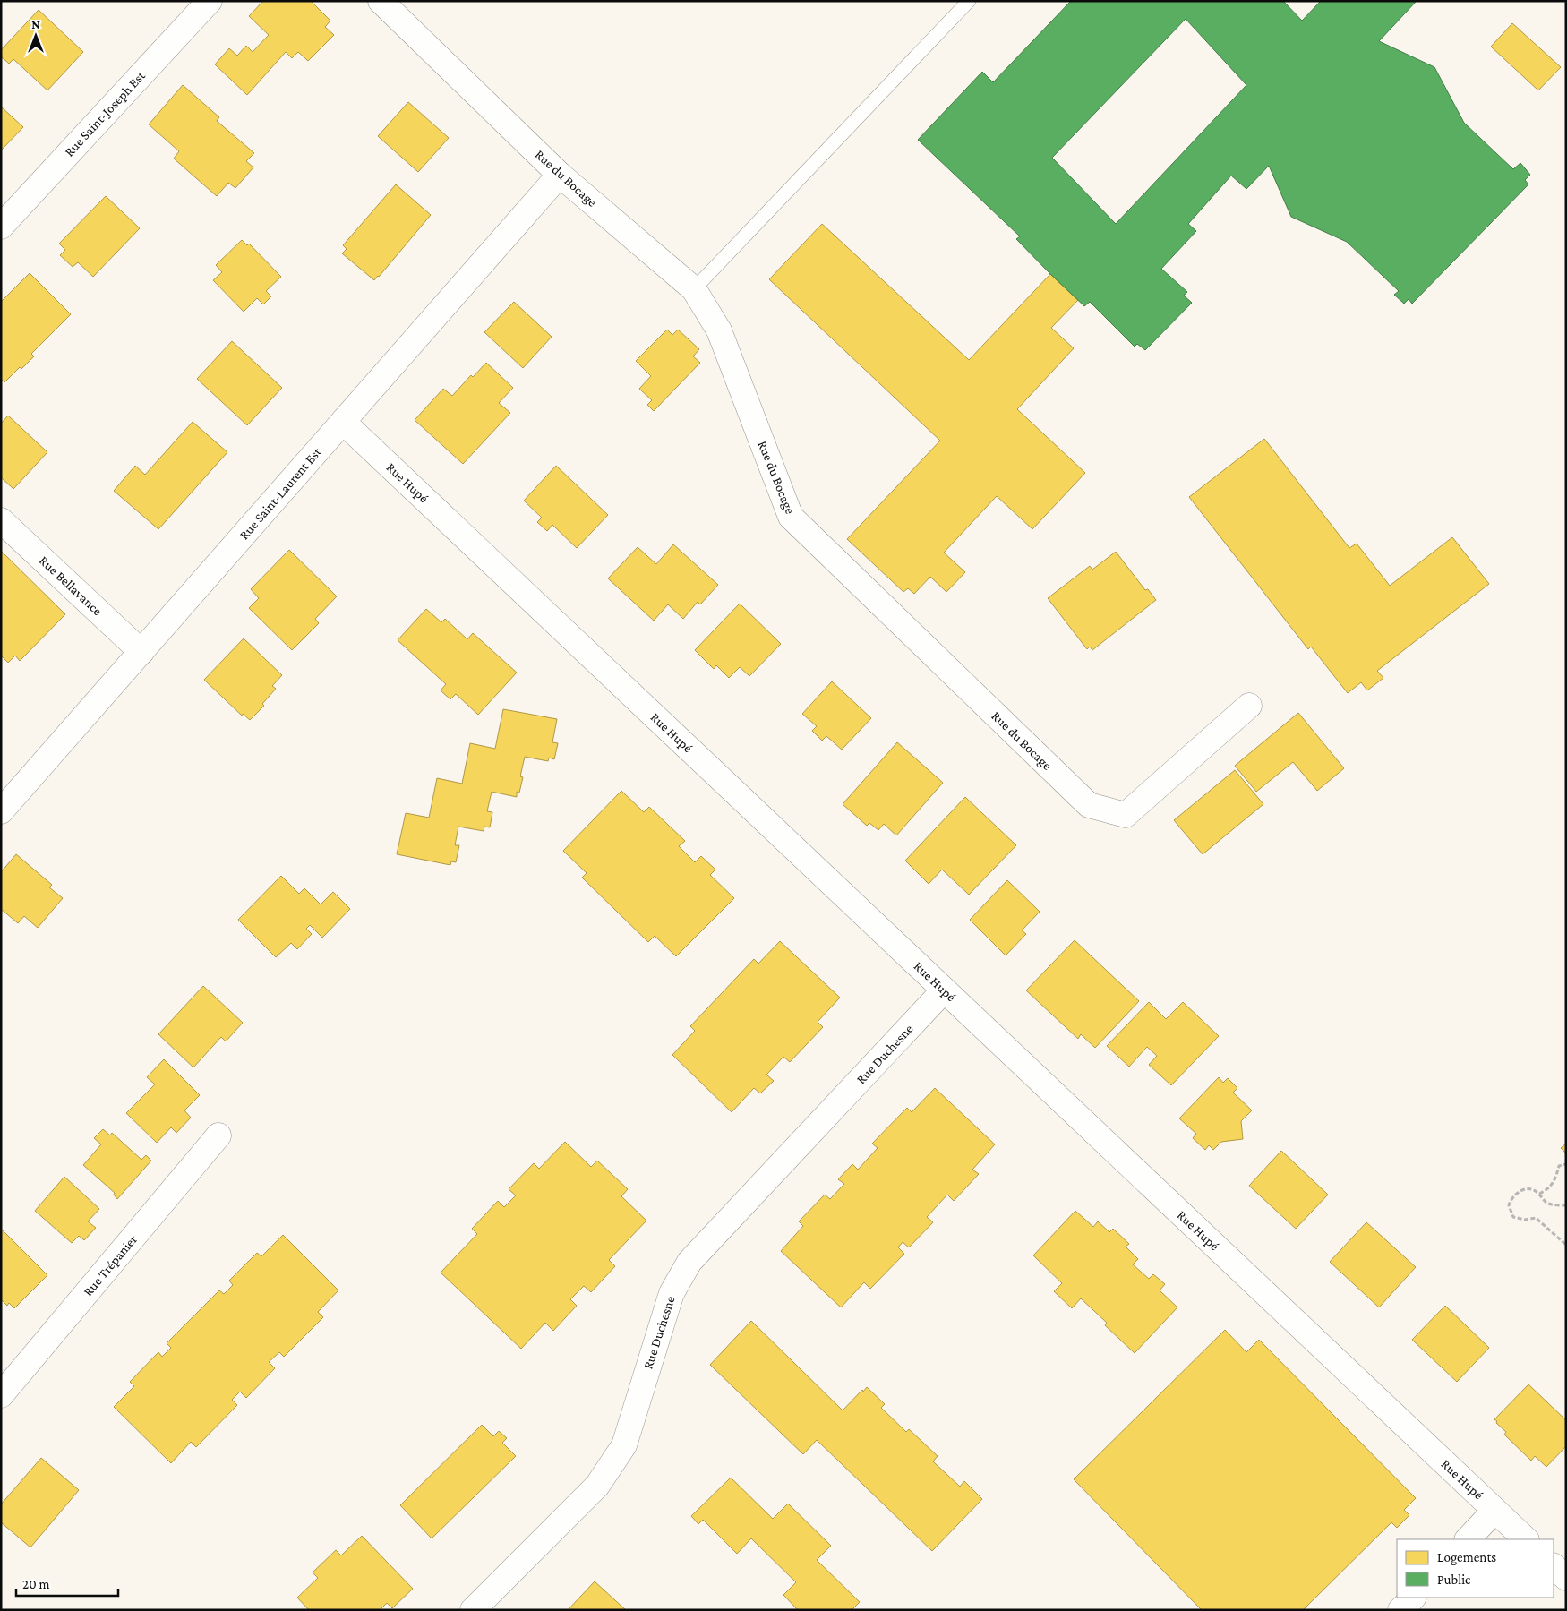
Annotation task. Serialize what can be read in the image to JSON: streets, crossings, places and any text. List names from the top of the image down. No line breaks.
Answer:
{"streets":{"street":["Rue Saint-Joseph Est","Rue du Bocage","Rue Hupé","Rue Saint-Laurent Est","Rue Bellavance","Rue Duchesne","Rue Trépanier"]},"crossings":[["Rue du Bocage","Rue Saint-Laurent Est"],["Rue Hupé","Rue Saint-Laurent Est"],["Rue Hupé","Rue Duchesne"],["Rue Saint-Laurent Est","Rue Bellavance"]],"legend":["Logements","Public"],"scale_bar":"20 m","north":"top"}
